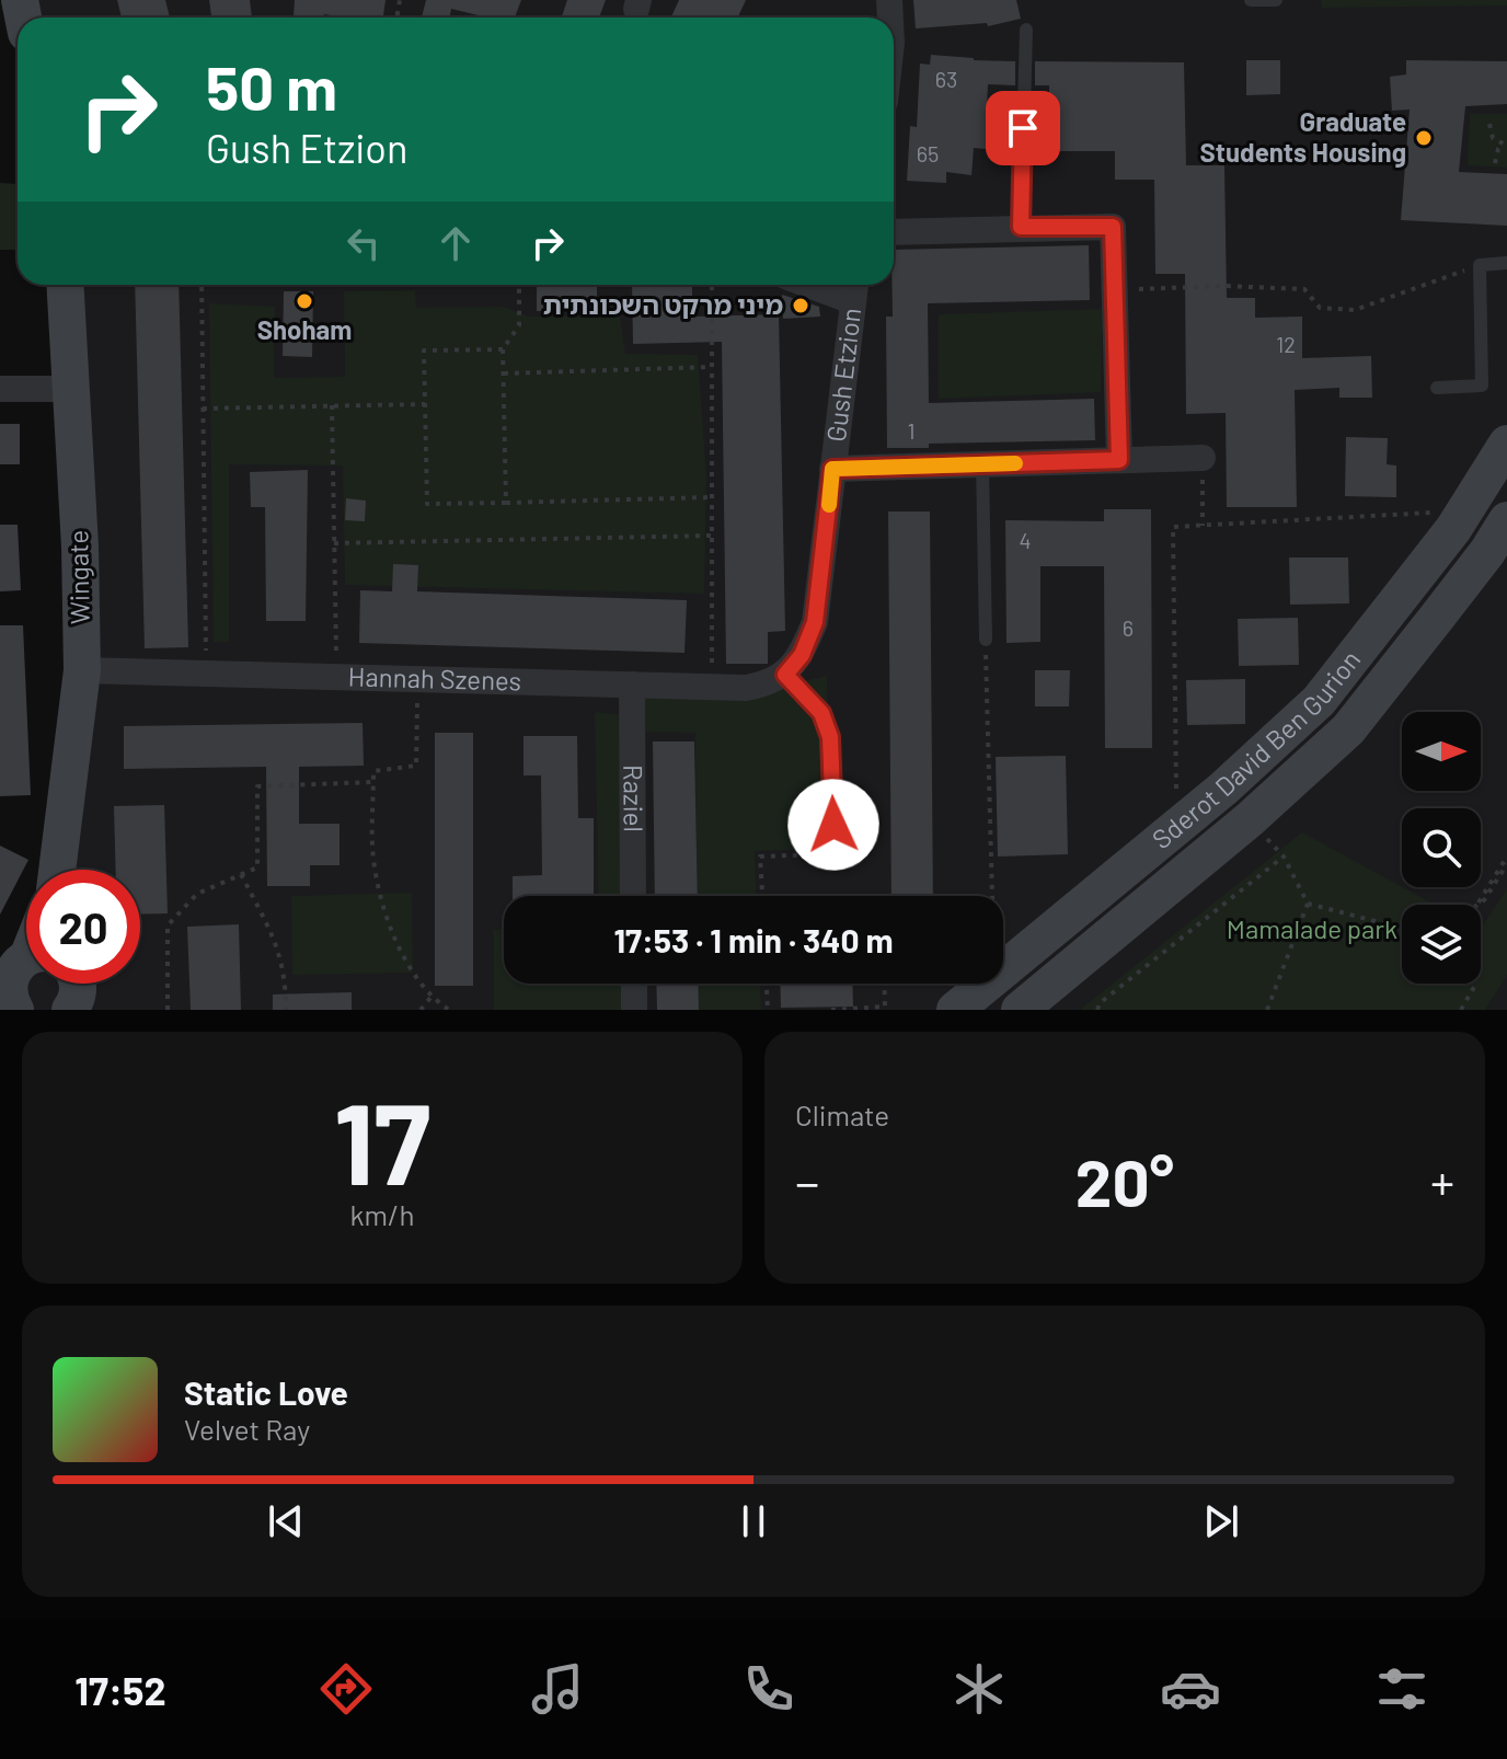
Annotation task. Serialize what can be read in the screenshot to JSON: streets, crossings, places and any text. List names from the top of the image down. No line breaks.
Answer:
{"streets":{"main road":["Wingate","Sderot David Ben Gurion"],"street":["Gush Etzion","Hannah Szenes","Raziel"]},"crossings":[["Gush Etzion","Hannah Szenes"],["Wingate","Hannah Szenes"],["Hannah Szenes","Raziel"]],"parks":["Mamalade park"],"places":["Graduate Students Housing","Shoham","מיני מרקט השכונתית"],"house_numbers":["63","65","12","1","4","6"],"north":"right","page":{"turn":["50 m","Gush Etzion"],"limit":"20","trip":"17:53 · 1 min · 340 m","tile":[["17","km/h"],"Climate"],"heat":["−","20°","+"],"song":["Static Love","Velvet Ray"],"tabs":"17:52"}}
